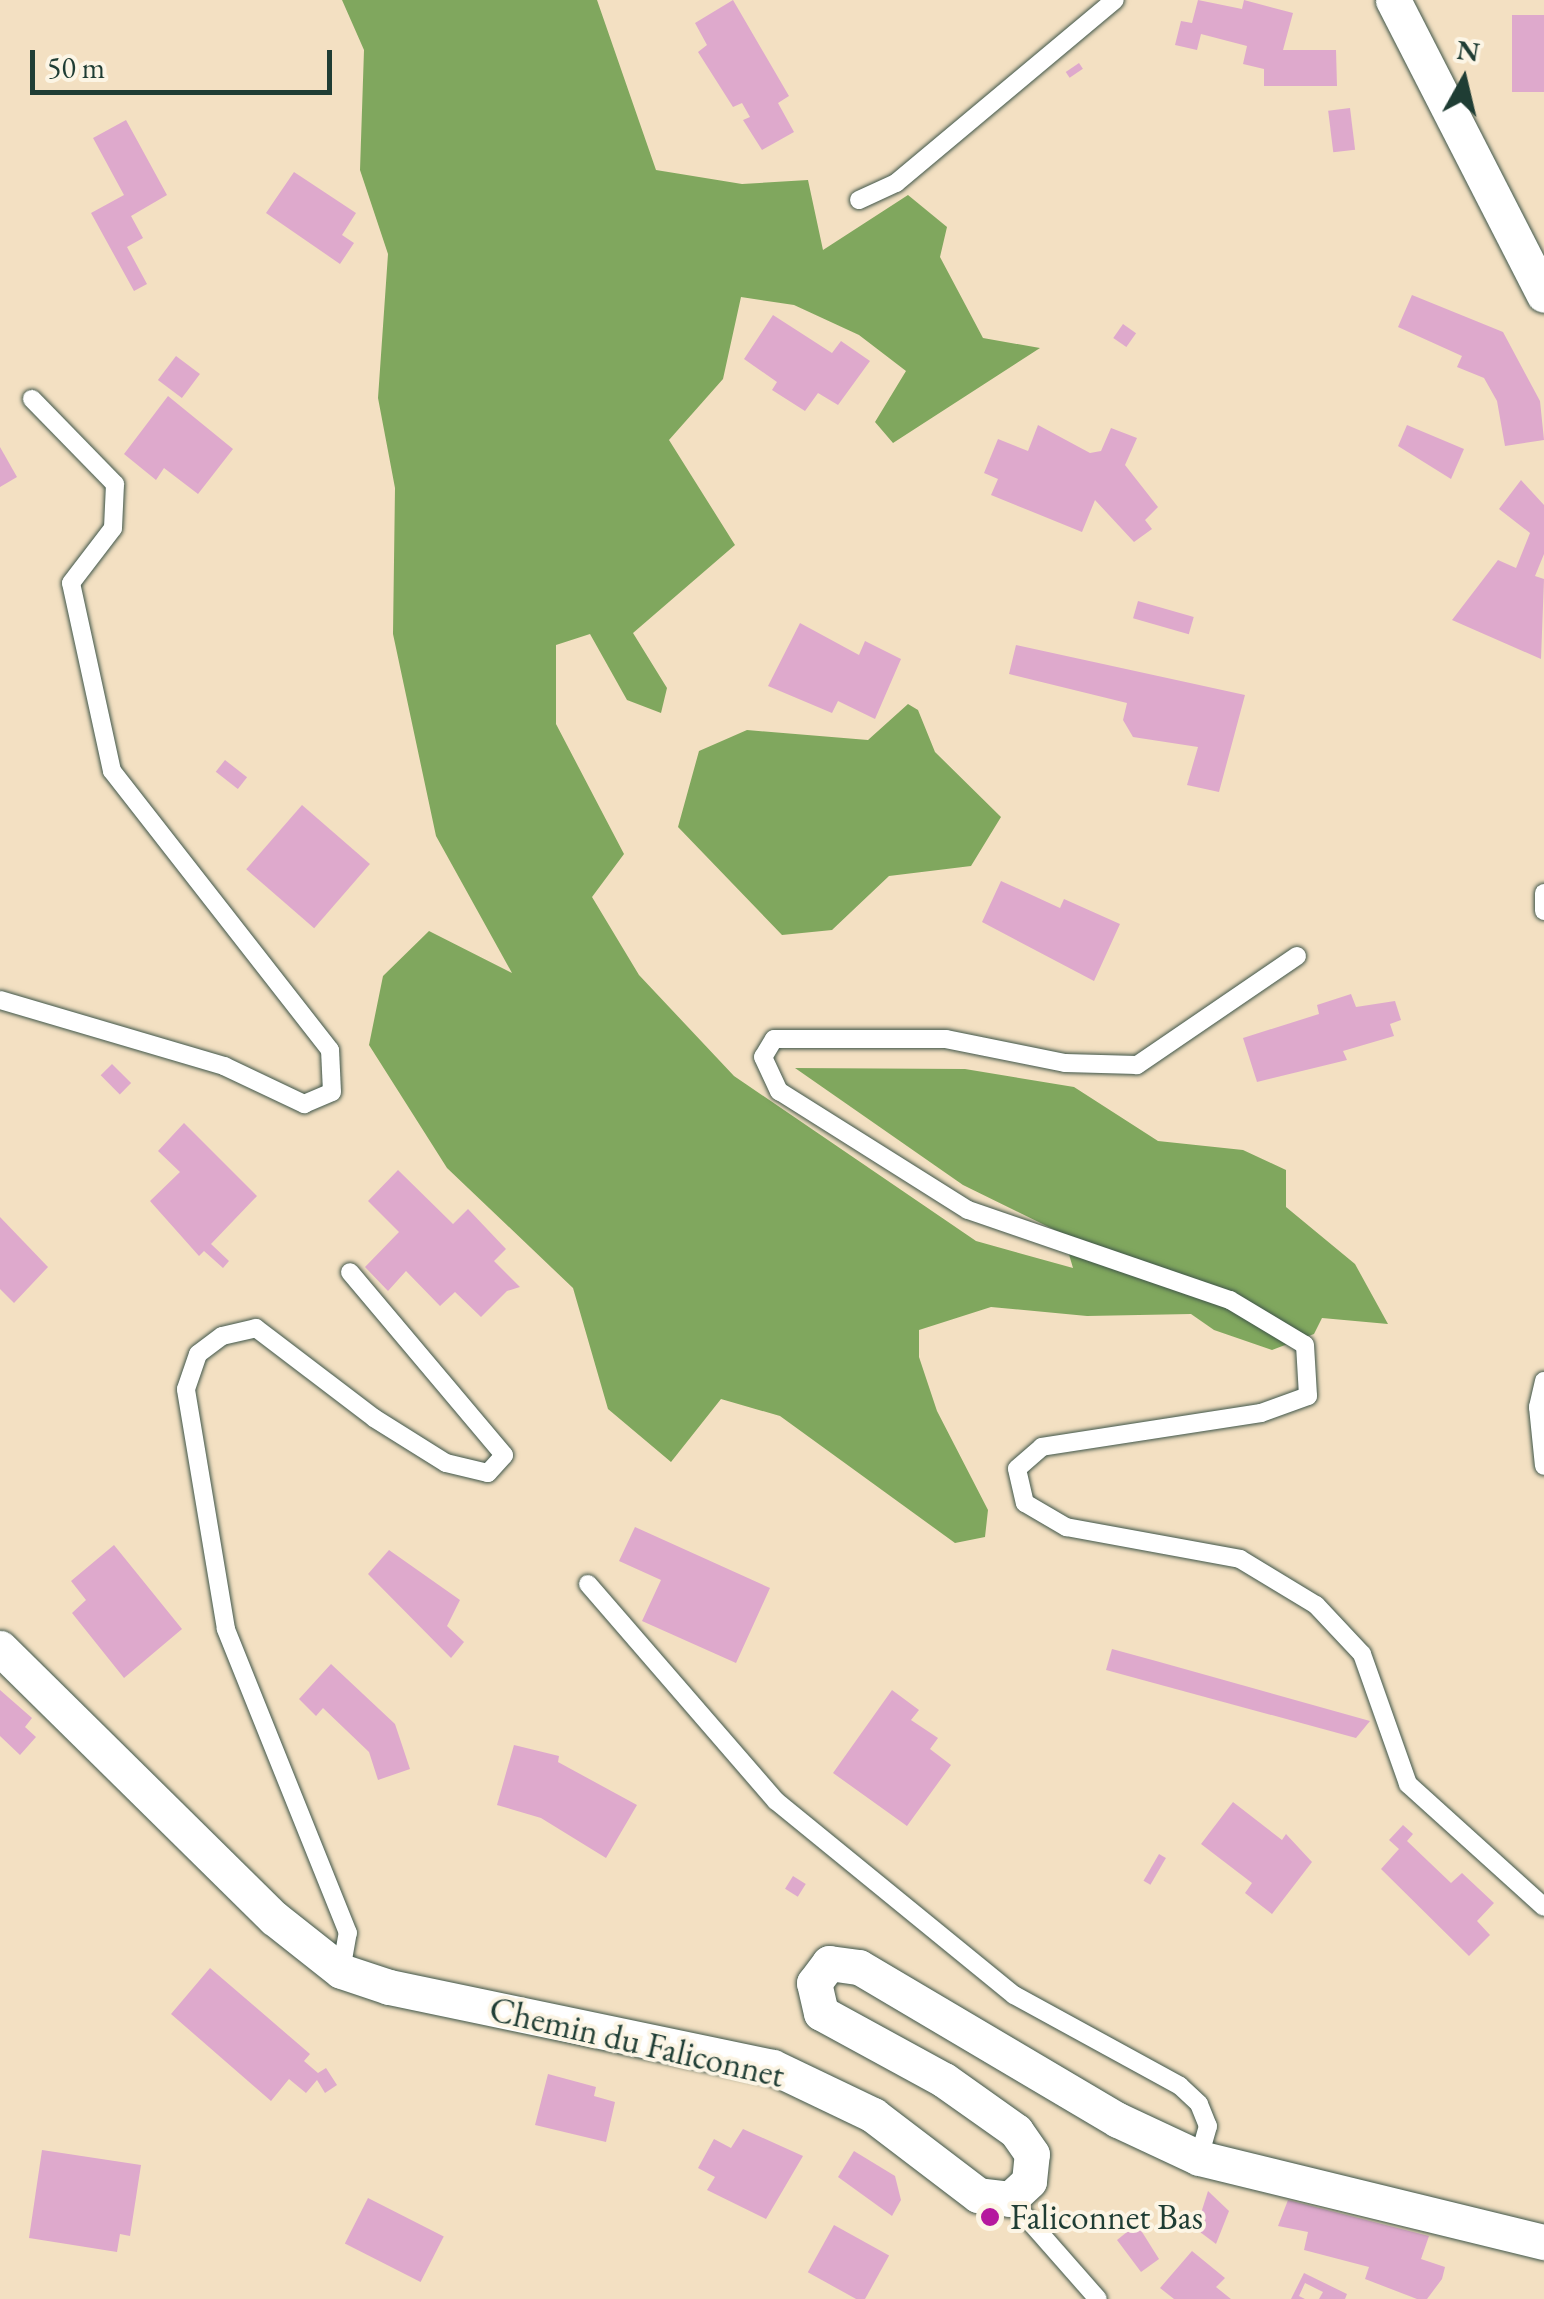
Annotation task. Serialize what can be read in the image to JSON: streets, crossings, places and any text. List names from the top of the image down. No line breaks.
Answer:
{"streets":{"street":["Chemin du Faliconnet"]},"places":["Faliconnet Bas"],"scale_bar":"50 m","north":"top"}
